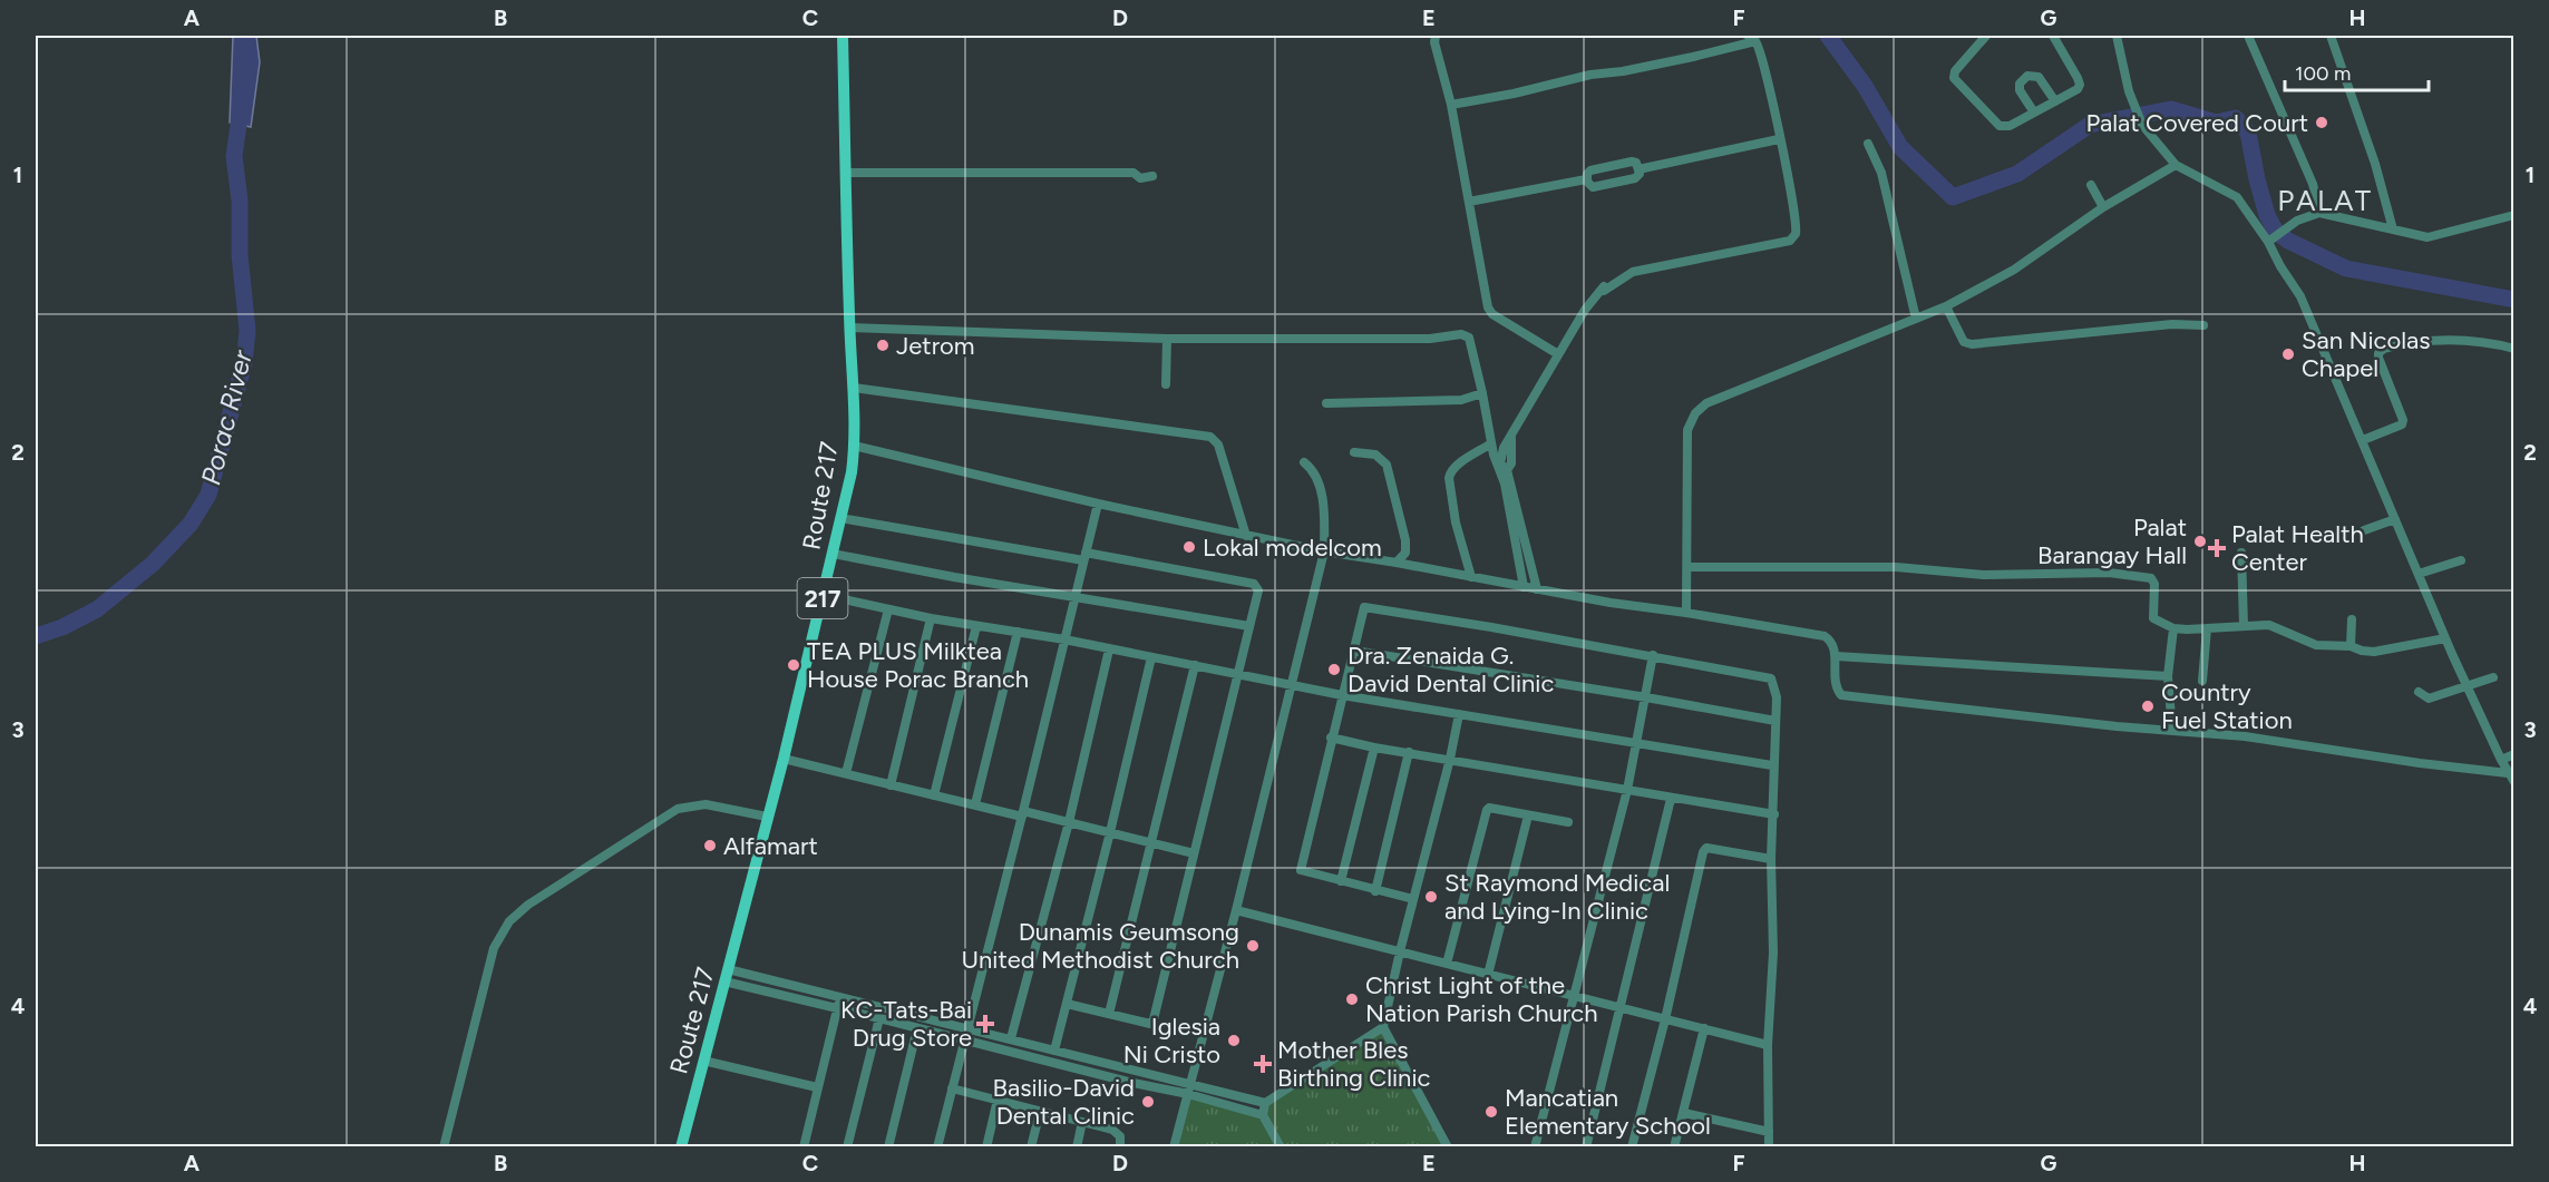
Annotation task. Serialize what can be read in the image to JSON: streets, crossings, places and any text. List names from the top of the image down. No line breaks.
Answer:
{"streets":{"main road":["Route 217","217"]},"districts":["PALAT"],"water":["Porac River"],"places":{"other":["Palat Covered Court","Jetrom","San Nicolas Chapel","Palat Barangay Hall","Lokal modelcom","TEA PLUS Milktea House Porac Branch","Dra. Zenaida G. David Dental Clinic","Country Fuel Station","Alfamart","St Raymond Medical and Lying-In Clinic","Dunamis Geumsong United Methodist Church","Christ Light of the Nation Parish Church","Iglesia Ni Cristo","Basilio-David Dental Clinic","Mancatian Elementary School"],"health":["Palat Health Center","KC-Tats-Bai Drug Store","Mother Bles Birthing Clinic"]},"scale_bar":"100 m","grid":{"columns":["A","B","C","D","E","F","G","H"],"rows":["1","2","3","4"]}}
